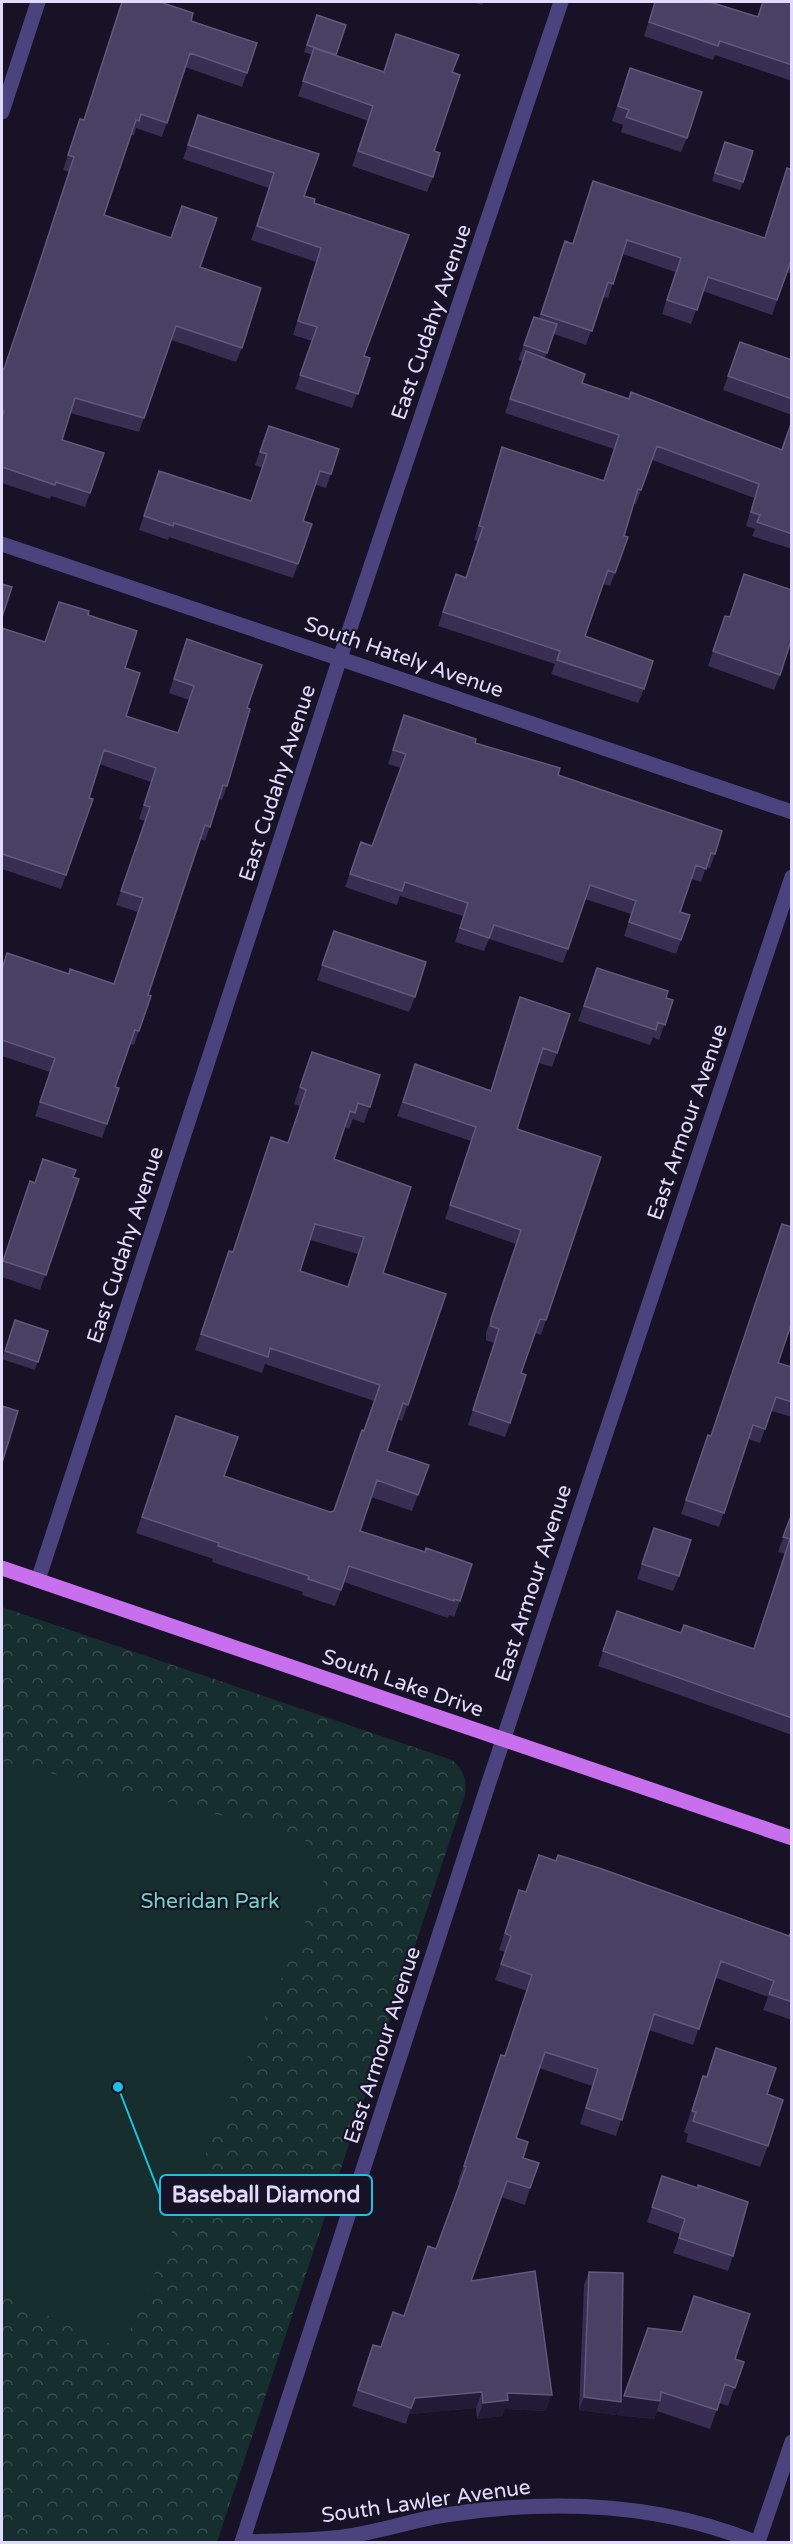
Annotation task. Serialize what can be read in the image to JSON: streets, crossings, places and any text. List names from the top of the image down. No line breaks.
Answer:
{"streets":{"main road":["South Lake Drive"],"street":["East Cudahy Avenue","South Hately Avenue","East Armour Avenue","South Lawler Avenue"]},"crossings":[["East Cudahy Avenue","South Hately Avenue"],["East Cudahy Avenue","South Lake Drive"],["East Armour Avenue","South Lake Drive"],["East Armour Avenue","South Lawler Avenue"]],"parks":["Sheridan Park"],"places":["Baseball Diamond"]}
